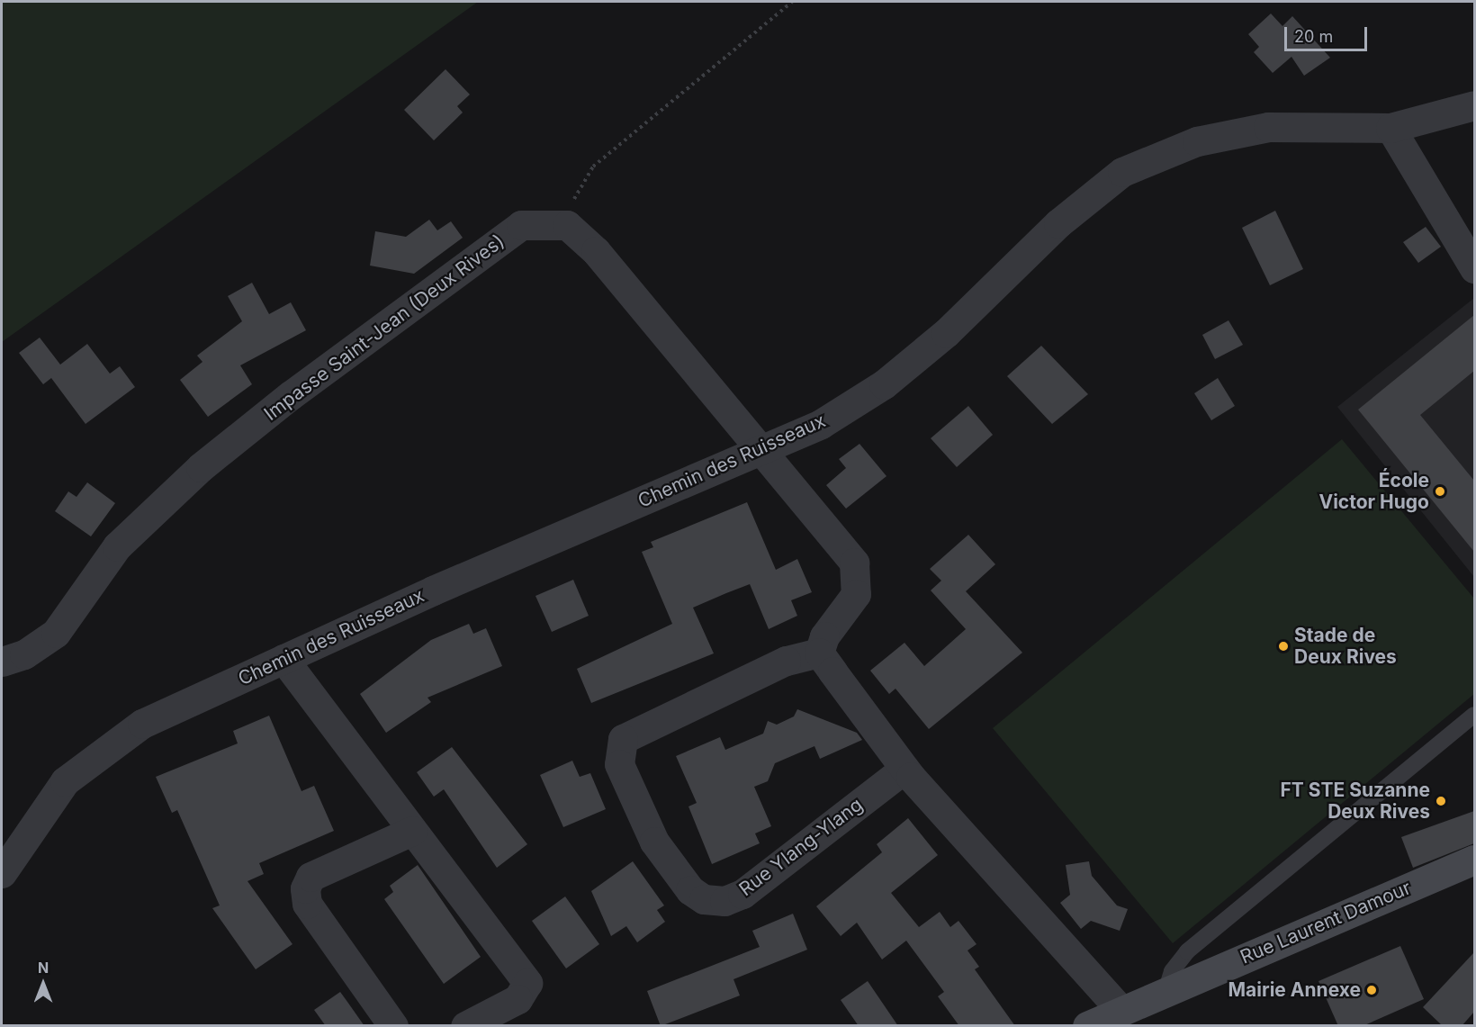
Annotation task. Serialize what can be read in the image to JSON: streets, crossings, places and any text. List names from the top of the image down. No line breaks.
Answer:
{"streets":{"street":["Impasse Saint-Jean (Deux Rives)","Chemin des Ruisseaux","Rue Ylang-Ylang","Rue Laurent Damour"]},"places":["École Victor Hugo","Stade de Deux Rives","FT STE Suzanne Deux Rives","Mairie Annexe"],"scale_bar":"20 m","north":"top"}
